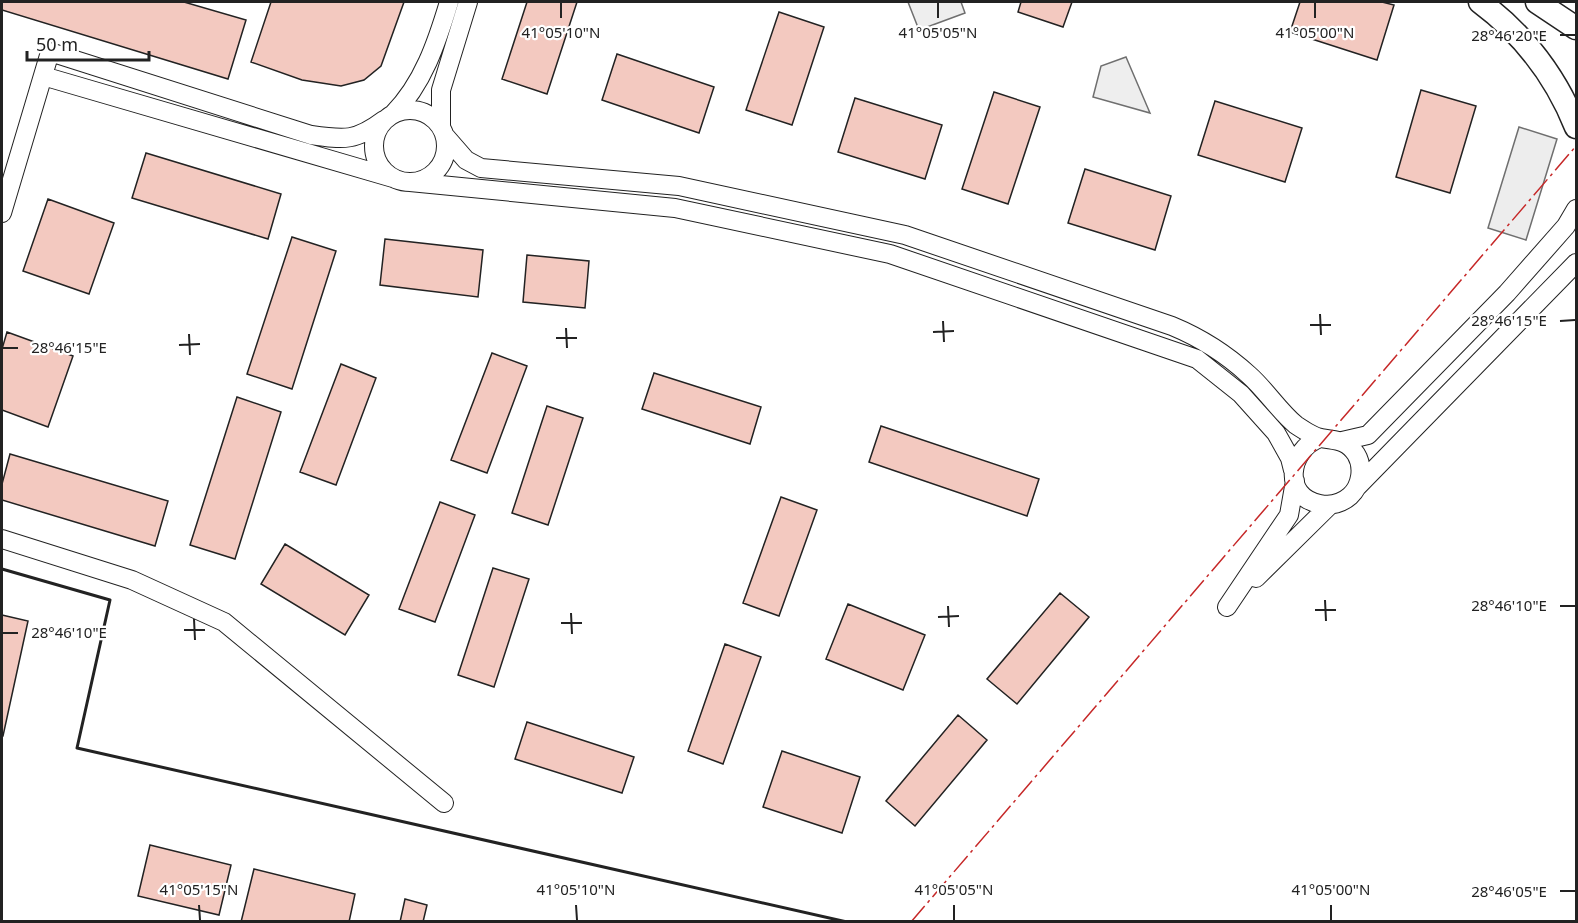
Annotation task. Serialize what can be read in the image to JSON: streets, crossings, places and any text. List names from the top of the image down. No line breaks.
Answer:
{"scale_bar":"50 m","coordinates":["41°05'10\"N","41°05'05\"N","41°05'00\"N","28°46'20\"E","28°46'15\"E","28°46'10\"E","41°05'15\"N","28°46'05\"E"]}
